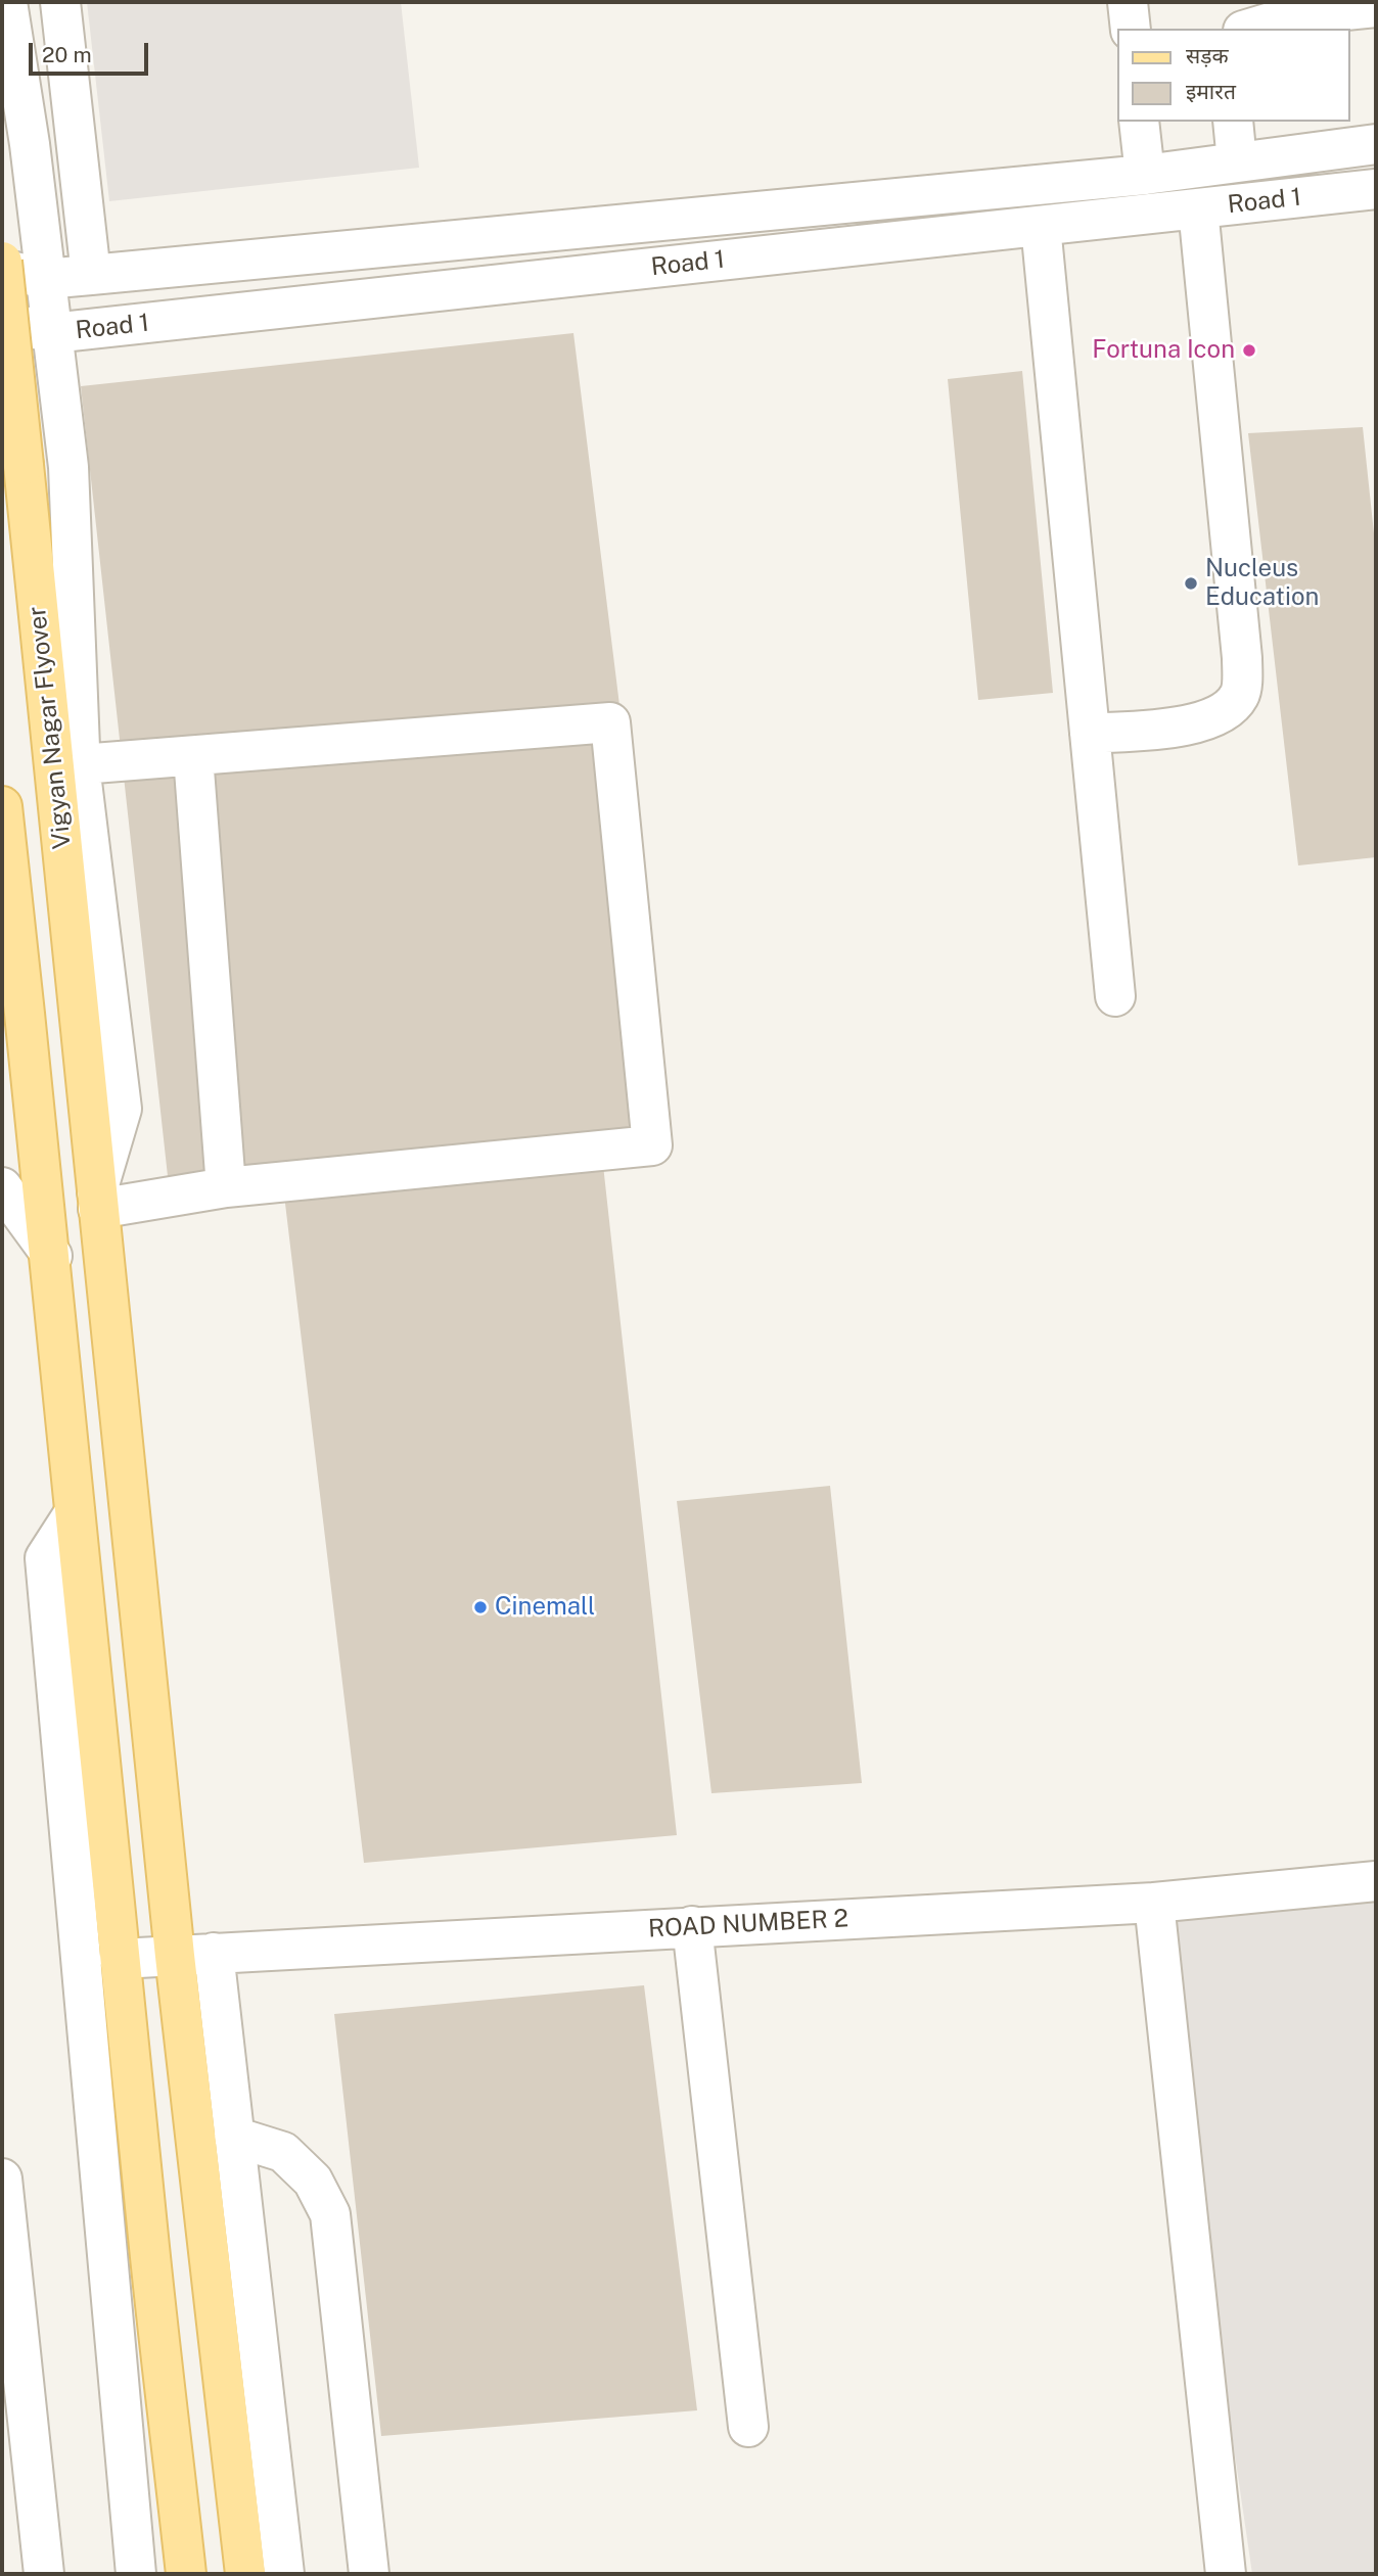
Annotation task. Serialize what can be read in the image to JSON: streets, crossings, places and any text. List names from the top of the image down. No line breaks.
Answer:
{"streets":{"main road":["Vigyan Nagar Flyover"],"street":["Road 1","ROAD NUMBER 2"]},"crossings":[["Vigyan Nagar Flyover","ROAD NUMBER 2"]],"places":["Fortuna Icon","Nucleus Education","Cinemall"],"legend":["सड़क","इमारत"],"scale_bar":"20 m"}
